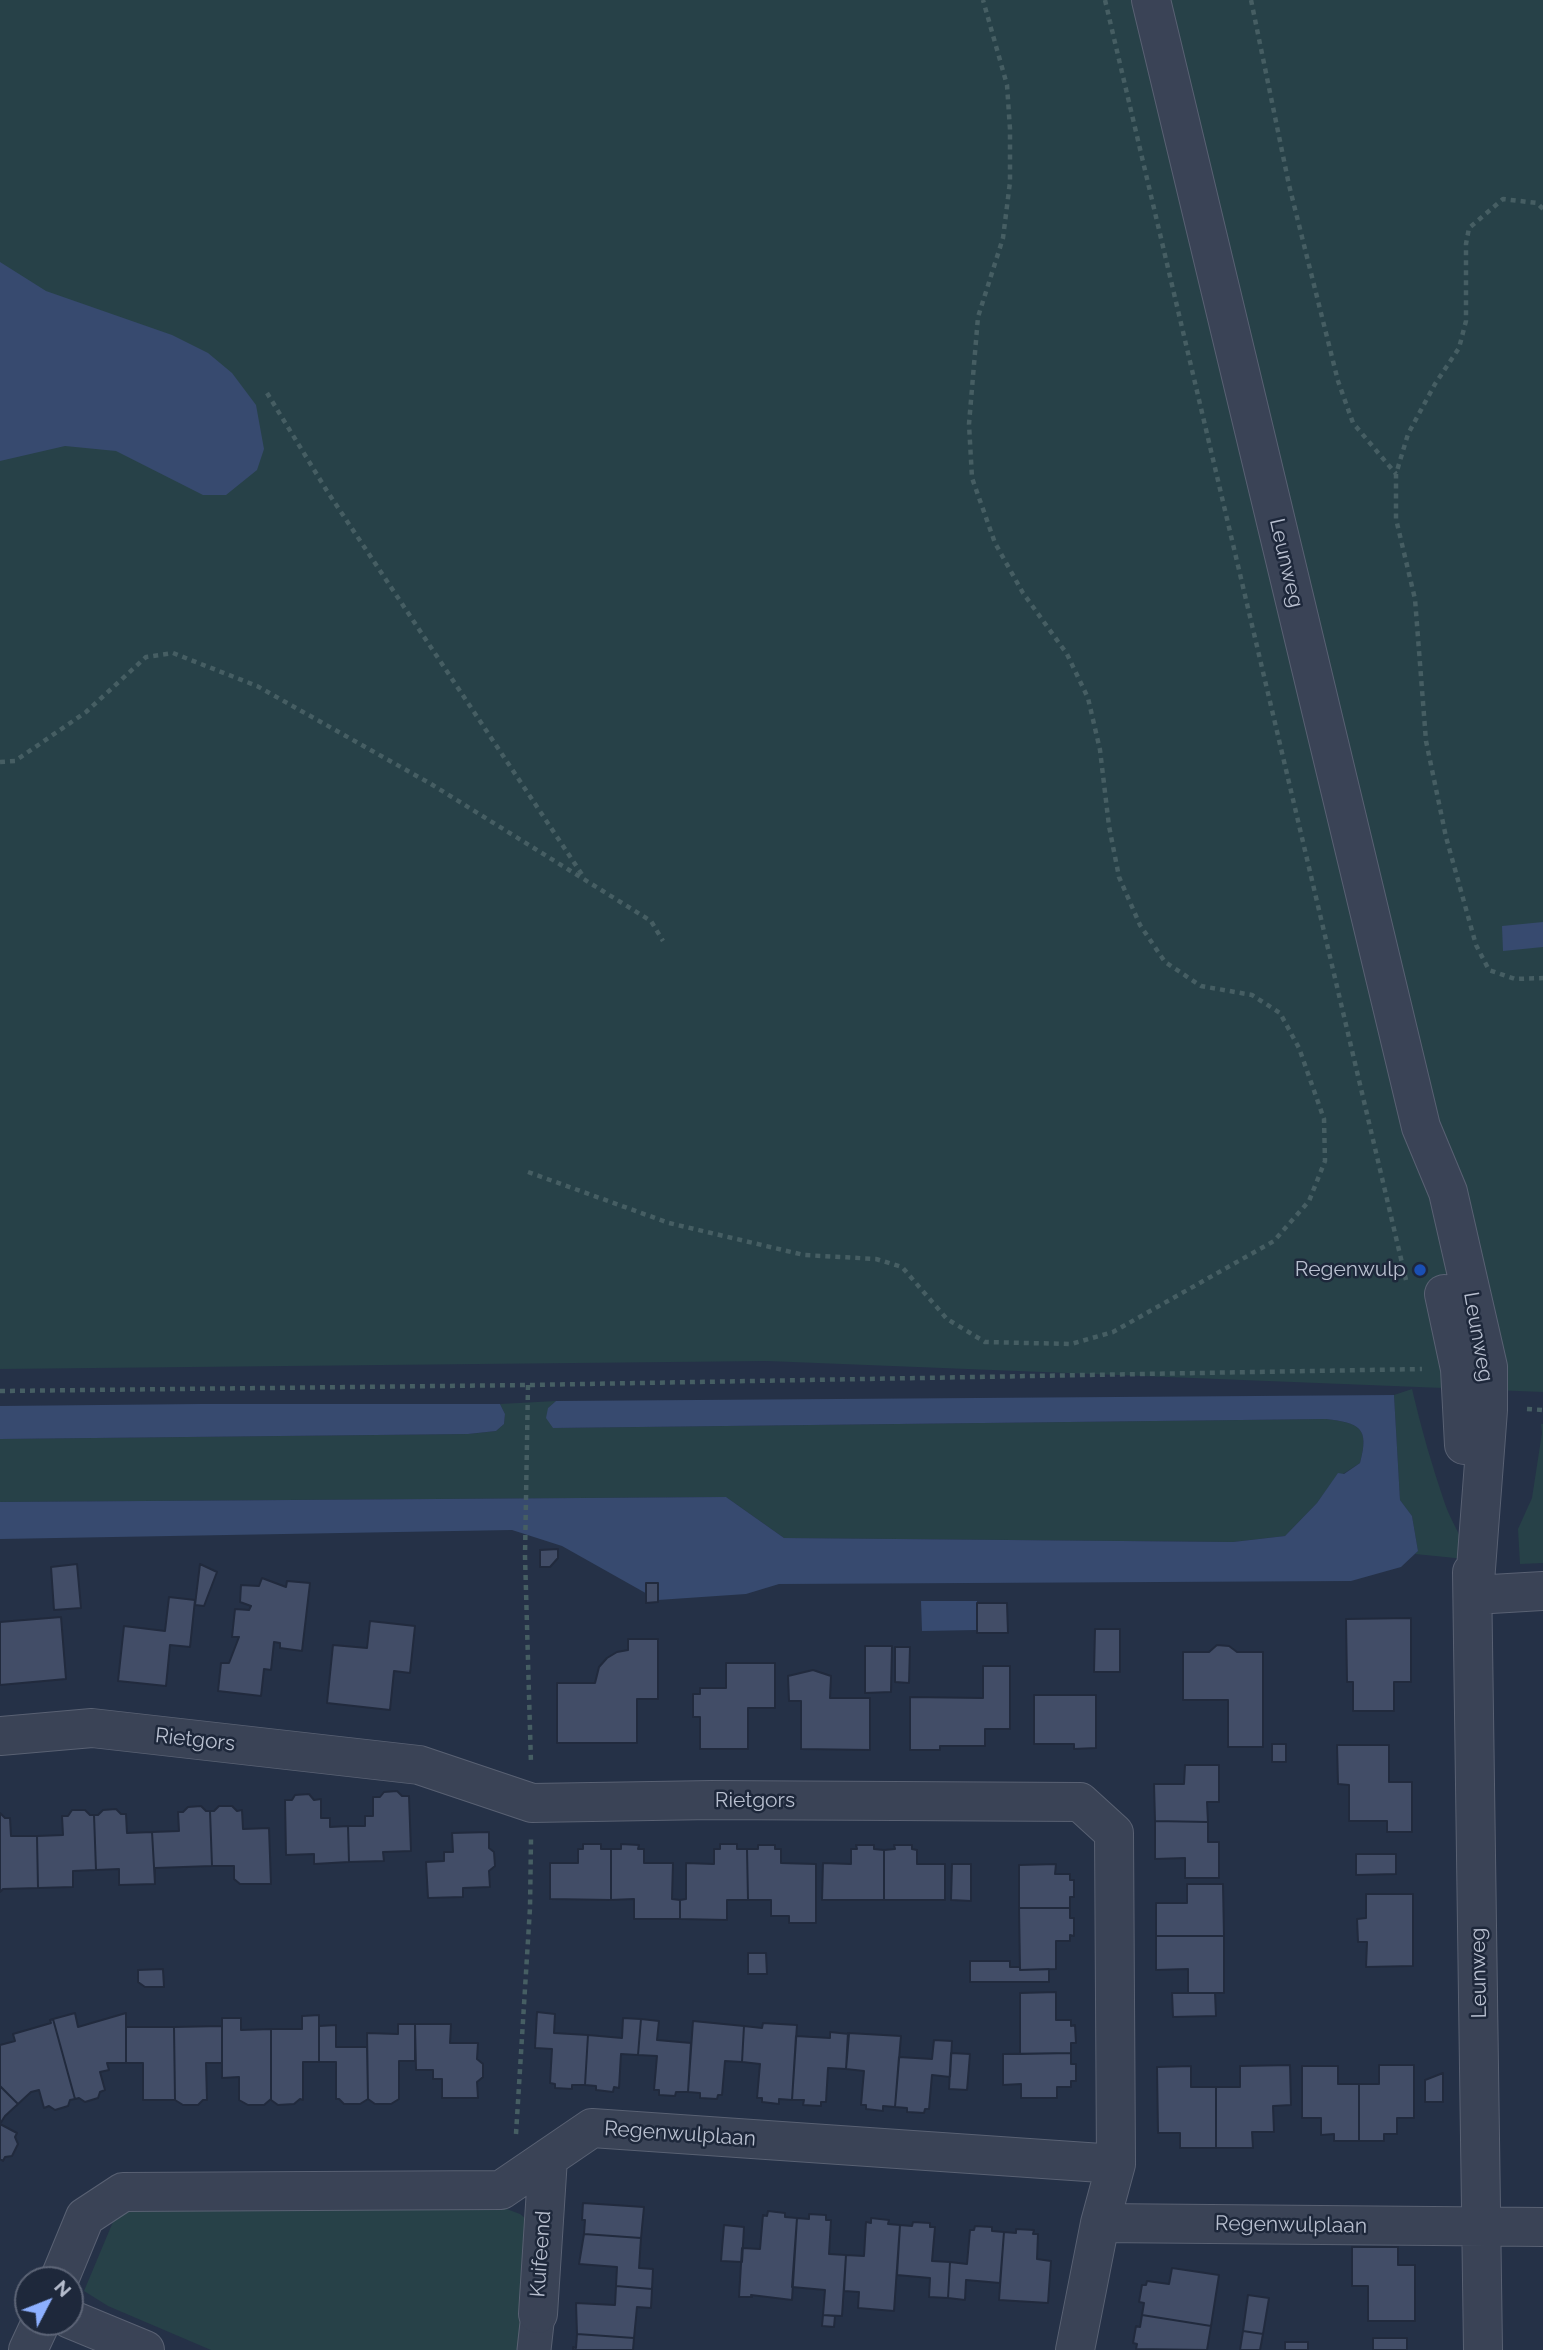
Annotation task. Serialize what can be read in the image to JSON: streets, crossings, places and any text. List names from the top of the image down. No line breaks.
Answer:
{"streets":{"street":["Leunweg","Rietgors","Regenwulplaan","Kuifeend"]},"crossings":[["Leunweg","Regenwulplaan"],["Rietgors","Regenwulplaan"],["Regenwulplaan","Kuifeend"]],"places":["Regenwulp"],"north":"top right"}
